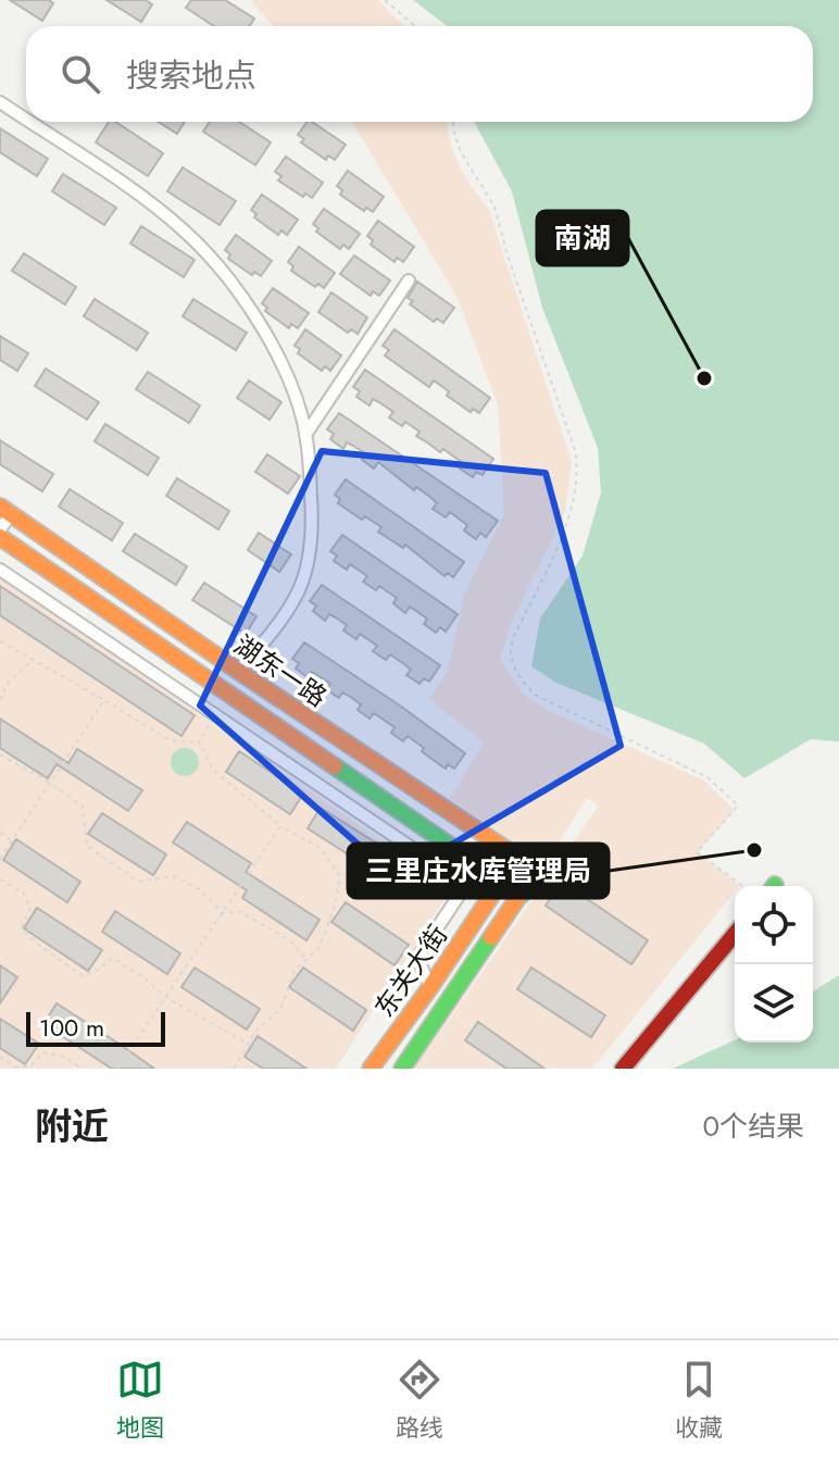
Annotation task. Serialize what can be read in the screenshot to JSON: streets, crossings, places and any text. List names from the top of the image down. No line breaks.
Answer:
{"streets":{"main road":["湖东一路","东关大街"]},"crossings":[["湖东一路","东关大街"]],"places":["南湖","三里庄水库管理局"],"scale_bar":"100 m","page":{"search":"搜索地点","scale":"100 m","heading":["附近","0个结果"],"nav":["地图","路线","收藏"]}}
